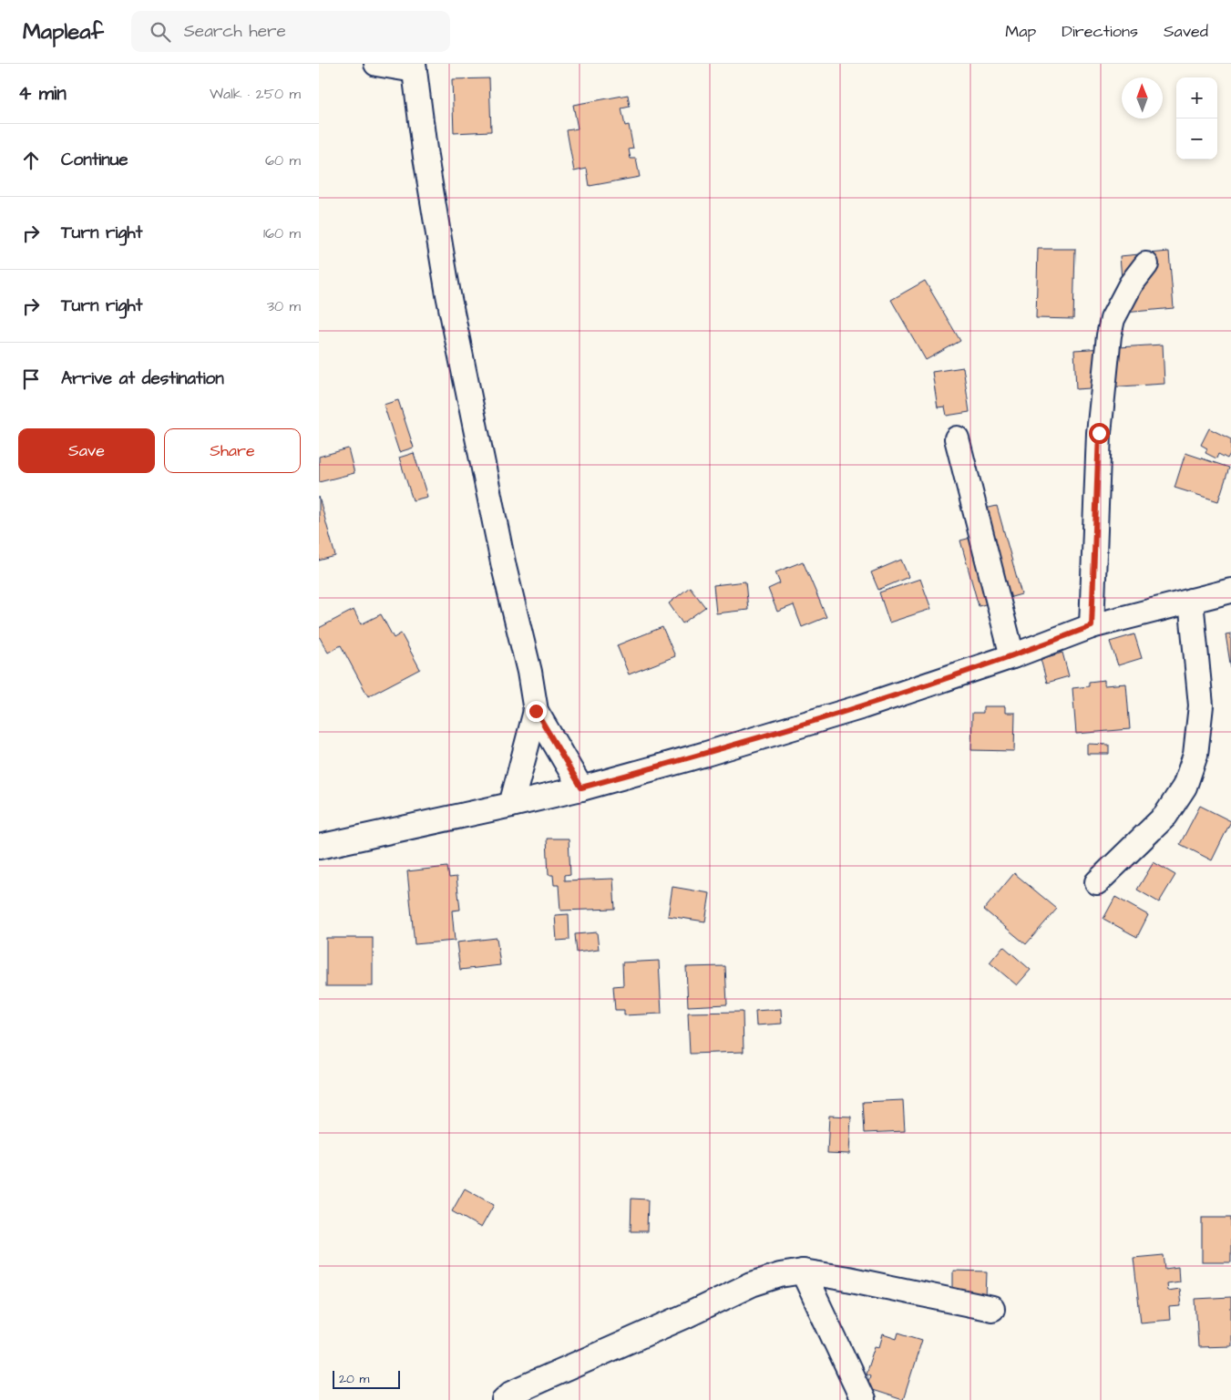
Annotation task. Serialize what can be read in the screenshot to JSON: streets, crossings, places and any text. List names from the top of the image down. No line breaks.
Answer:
{"scale_bar":"20 m","north":"top","page":{"header":"Mapleaf","search":"Search here","nav":["Map","Directions","Saved"],"heading":["4 min","Walk · 250 m"],"map_buttons":["+","−"],"list":[["Continue","60 m"],["Turn right","160 m"],["Turn right","30 m"],"Arrive at destination"],"buttons":["Save","Share"],"scale":"20 m"}}
